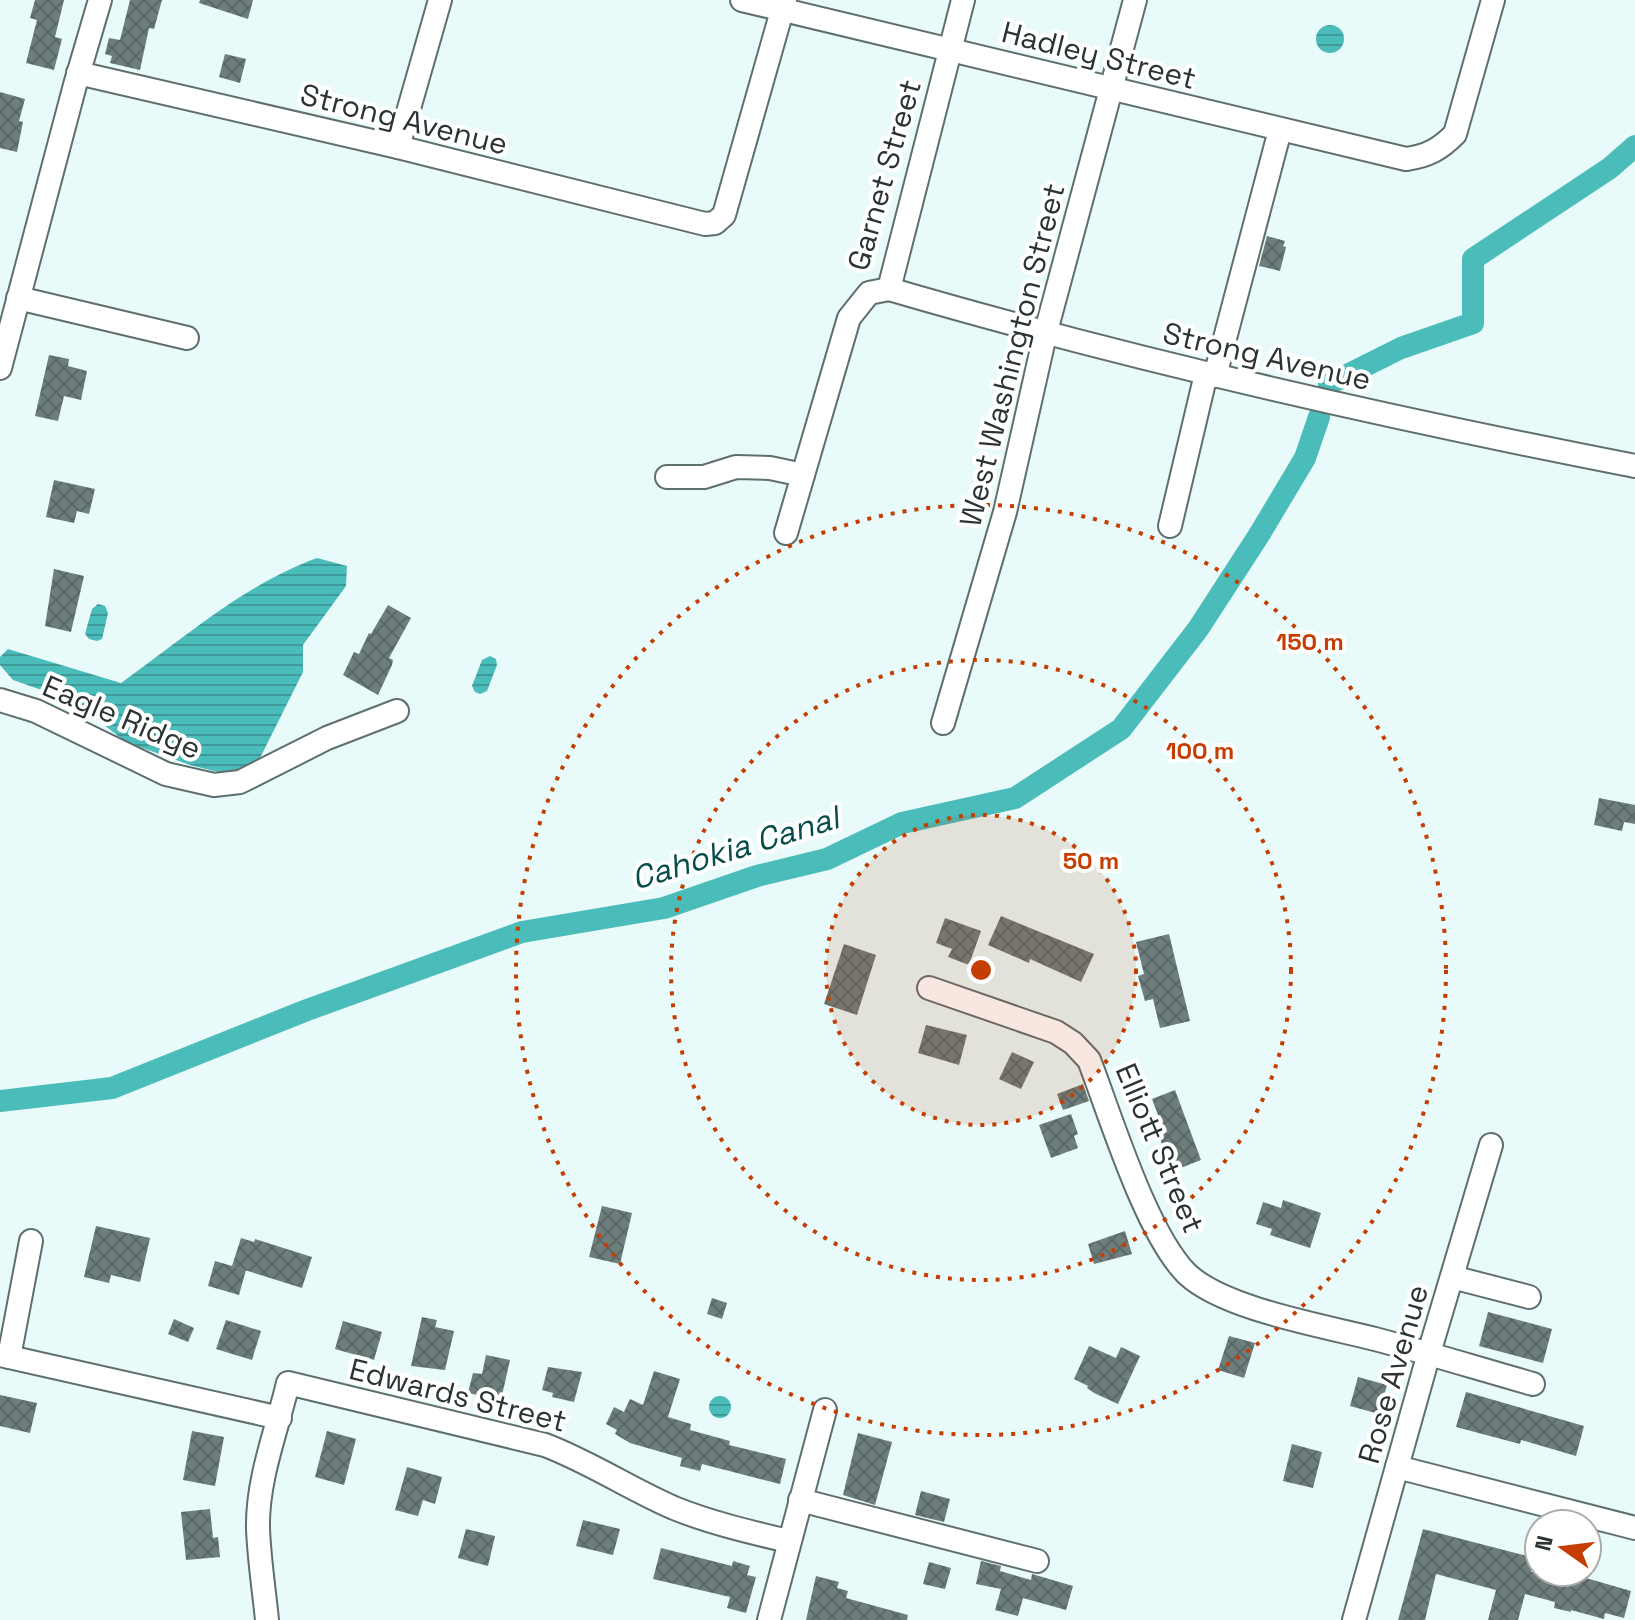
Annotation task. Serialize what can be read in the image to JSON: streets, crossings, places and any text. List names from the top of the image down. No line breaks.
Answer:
{"streets":{"street":["Hadley Street","Strong Avenue","Garnet Street","West Washington Street","Eagle Ridge","Elliott Street","Rose Avenue","Edwards Street"]},"crossings":[["Hadley Street","Strong Avenue"],["Hadley Street","Garnet Street"],["Hadley Street","West Washington Street"],["Strong Avenue","Garnet Street"],["Strong Avenue","West Washington Street"],["Elliott Street","Rose Avenue"]],"water":["Cahokia Canal"],"north":"left","rings":["150 m","100 m","50 m"]}
